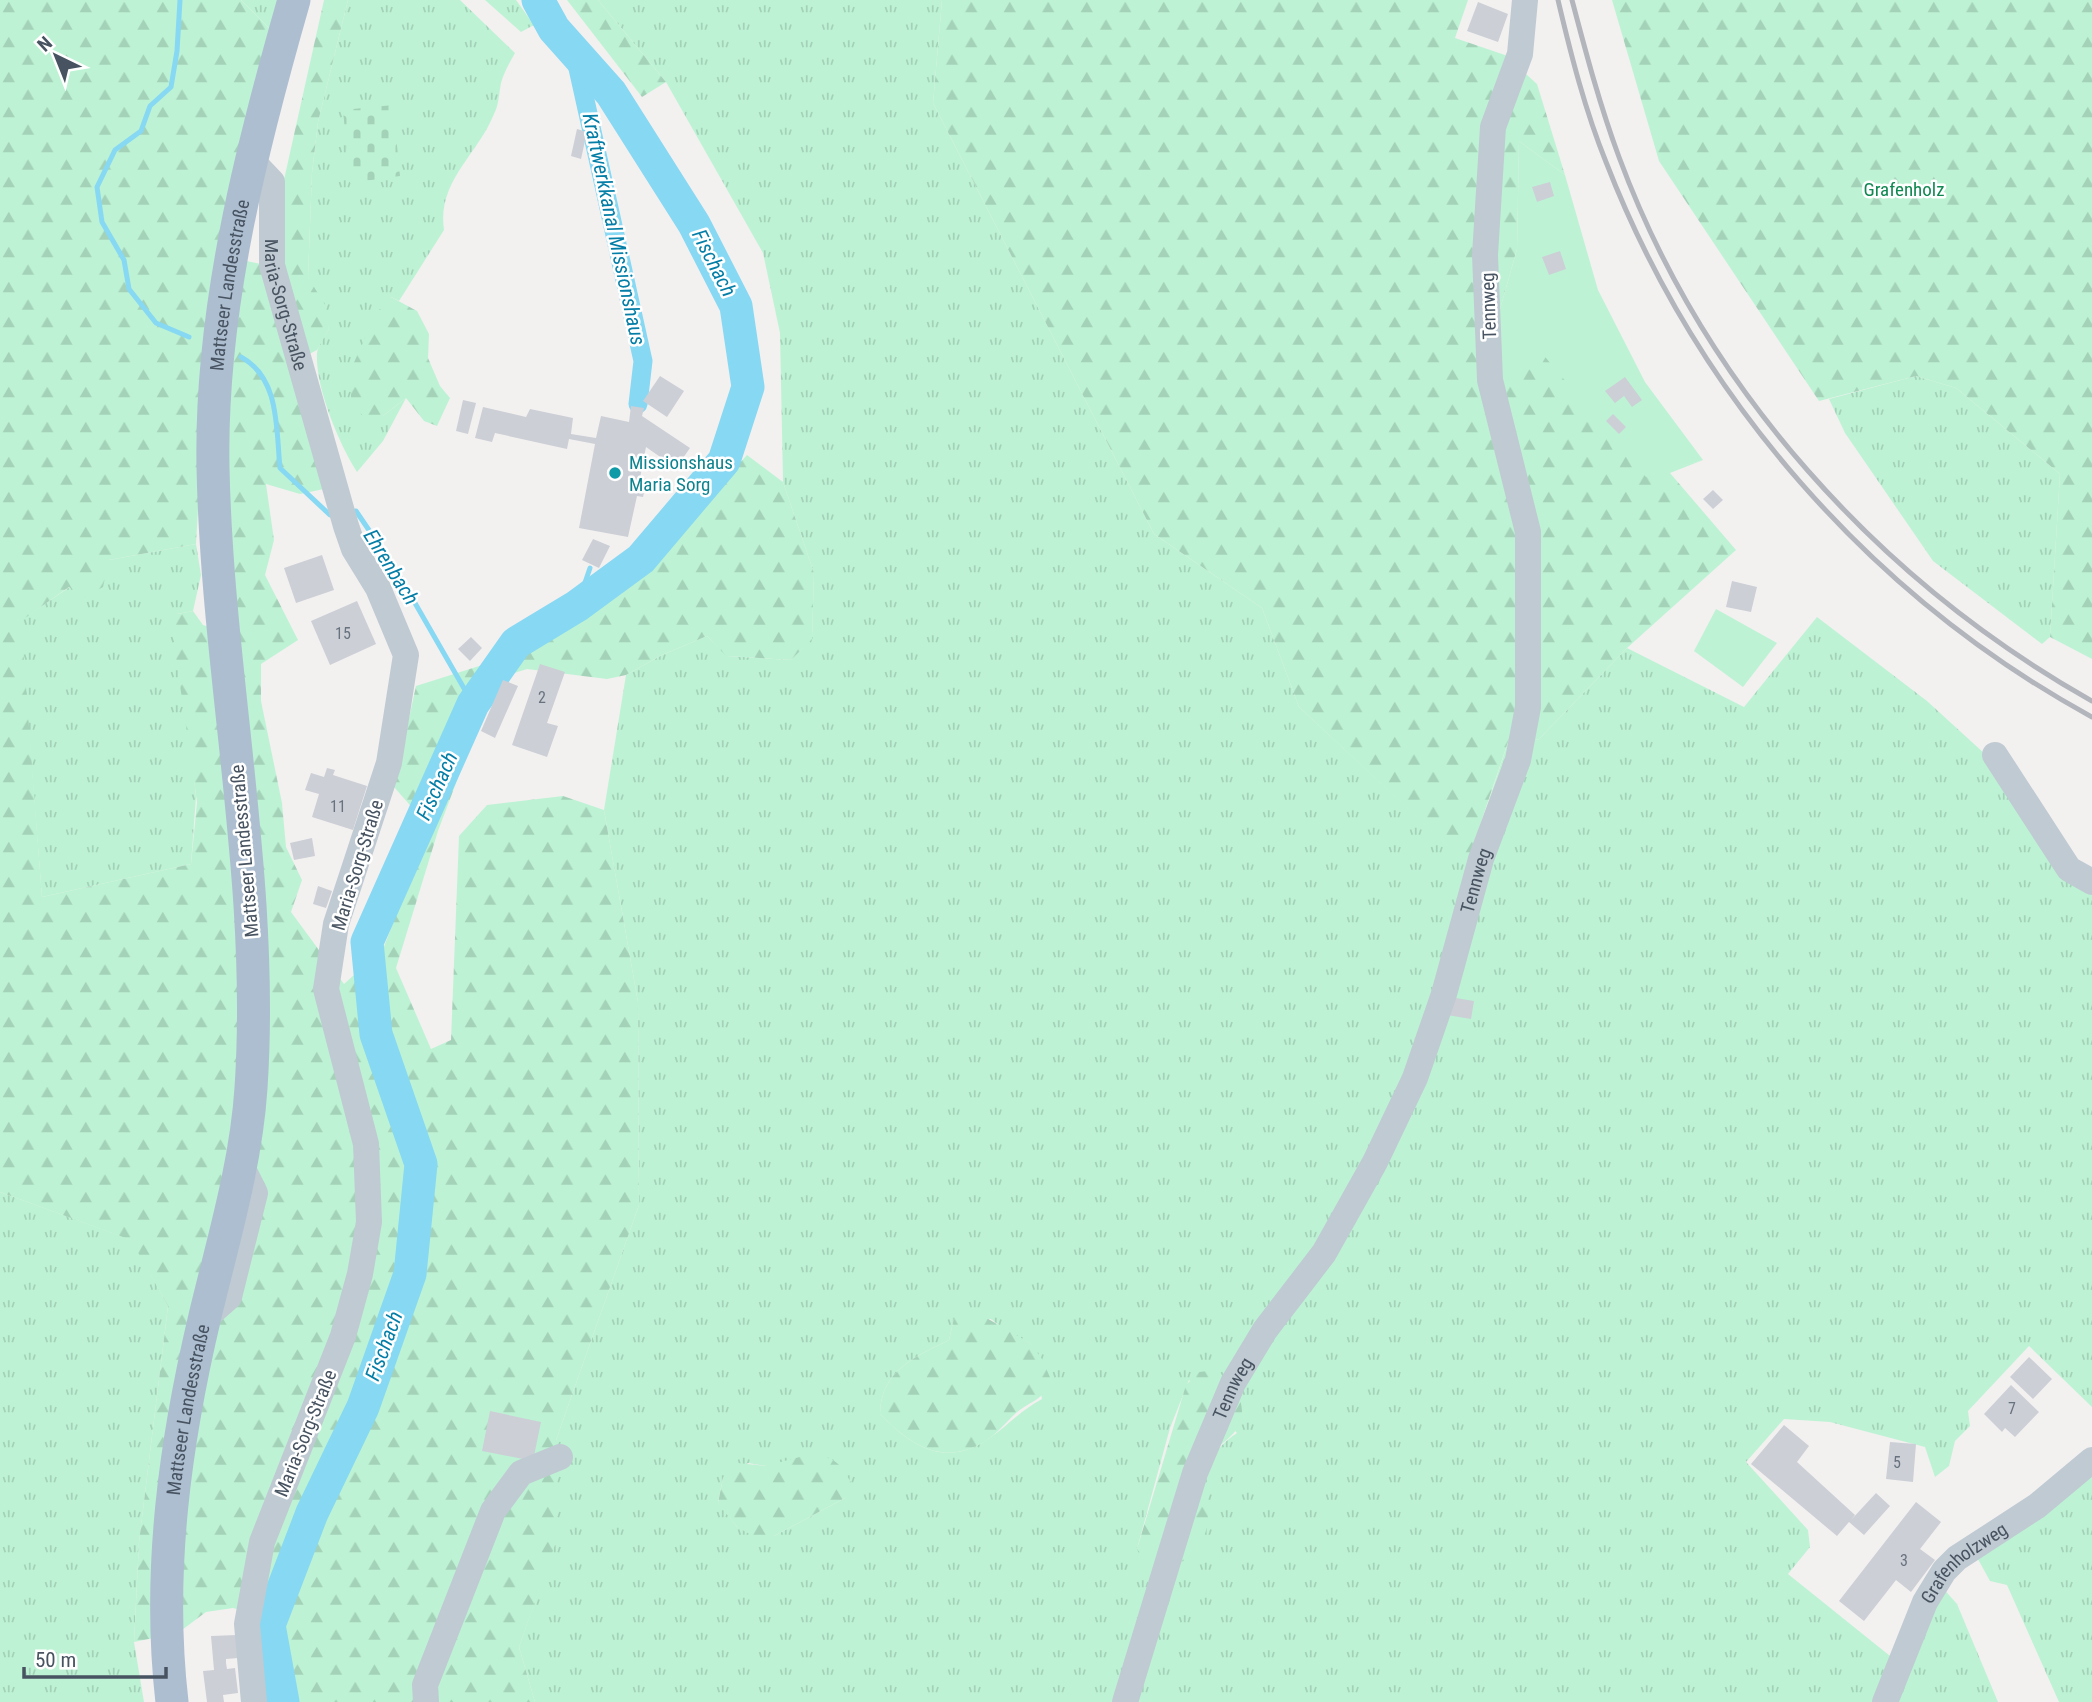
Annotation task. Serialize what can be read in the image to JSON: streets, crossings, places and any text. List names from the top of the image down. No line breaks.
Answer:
{"streets":{"main road":["Mattseer Landesstraße"],"street":["Maria-Sorg-Straße","Tennweg","Grafenholzweg"]},"crossings":[["Mattseer Landesstraße","Maria-Sorg-Straße"]],"water":["Kraftwerkkanal Missionshaus","Fischach","Ehrenbach"],"parks":["Grafenholz"],"places":["Missionshaus Maria Sorg"],"house_numbers":["15","2","11","7","5","3"],"scale_bar":"50 m","north":"top left"}
